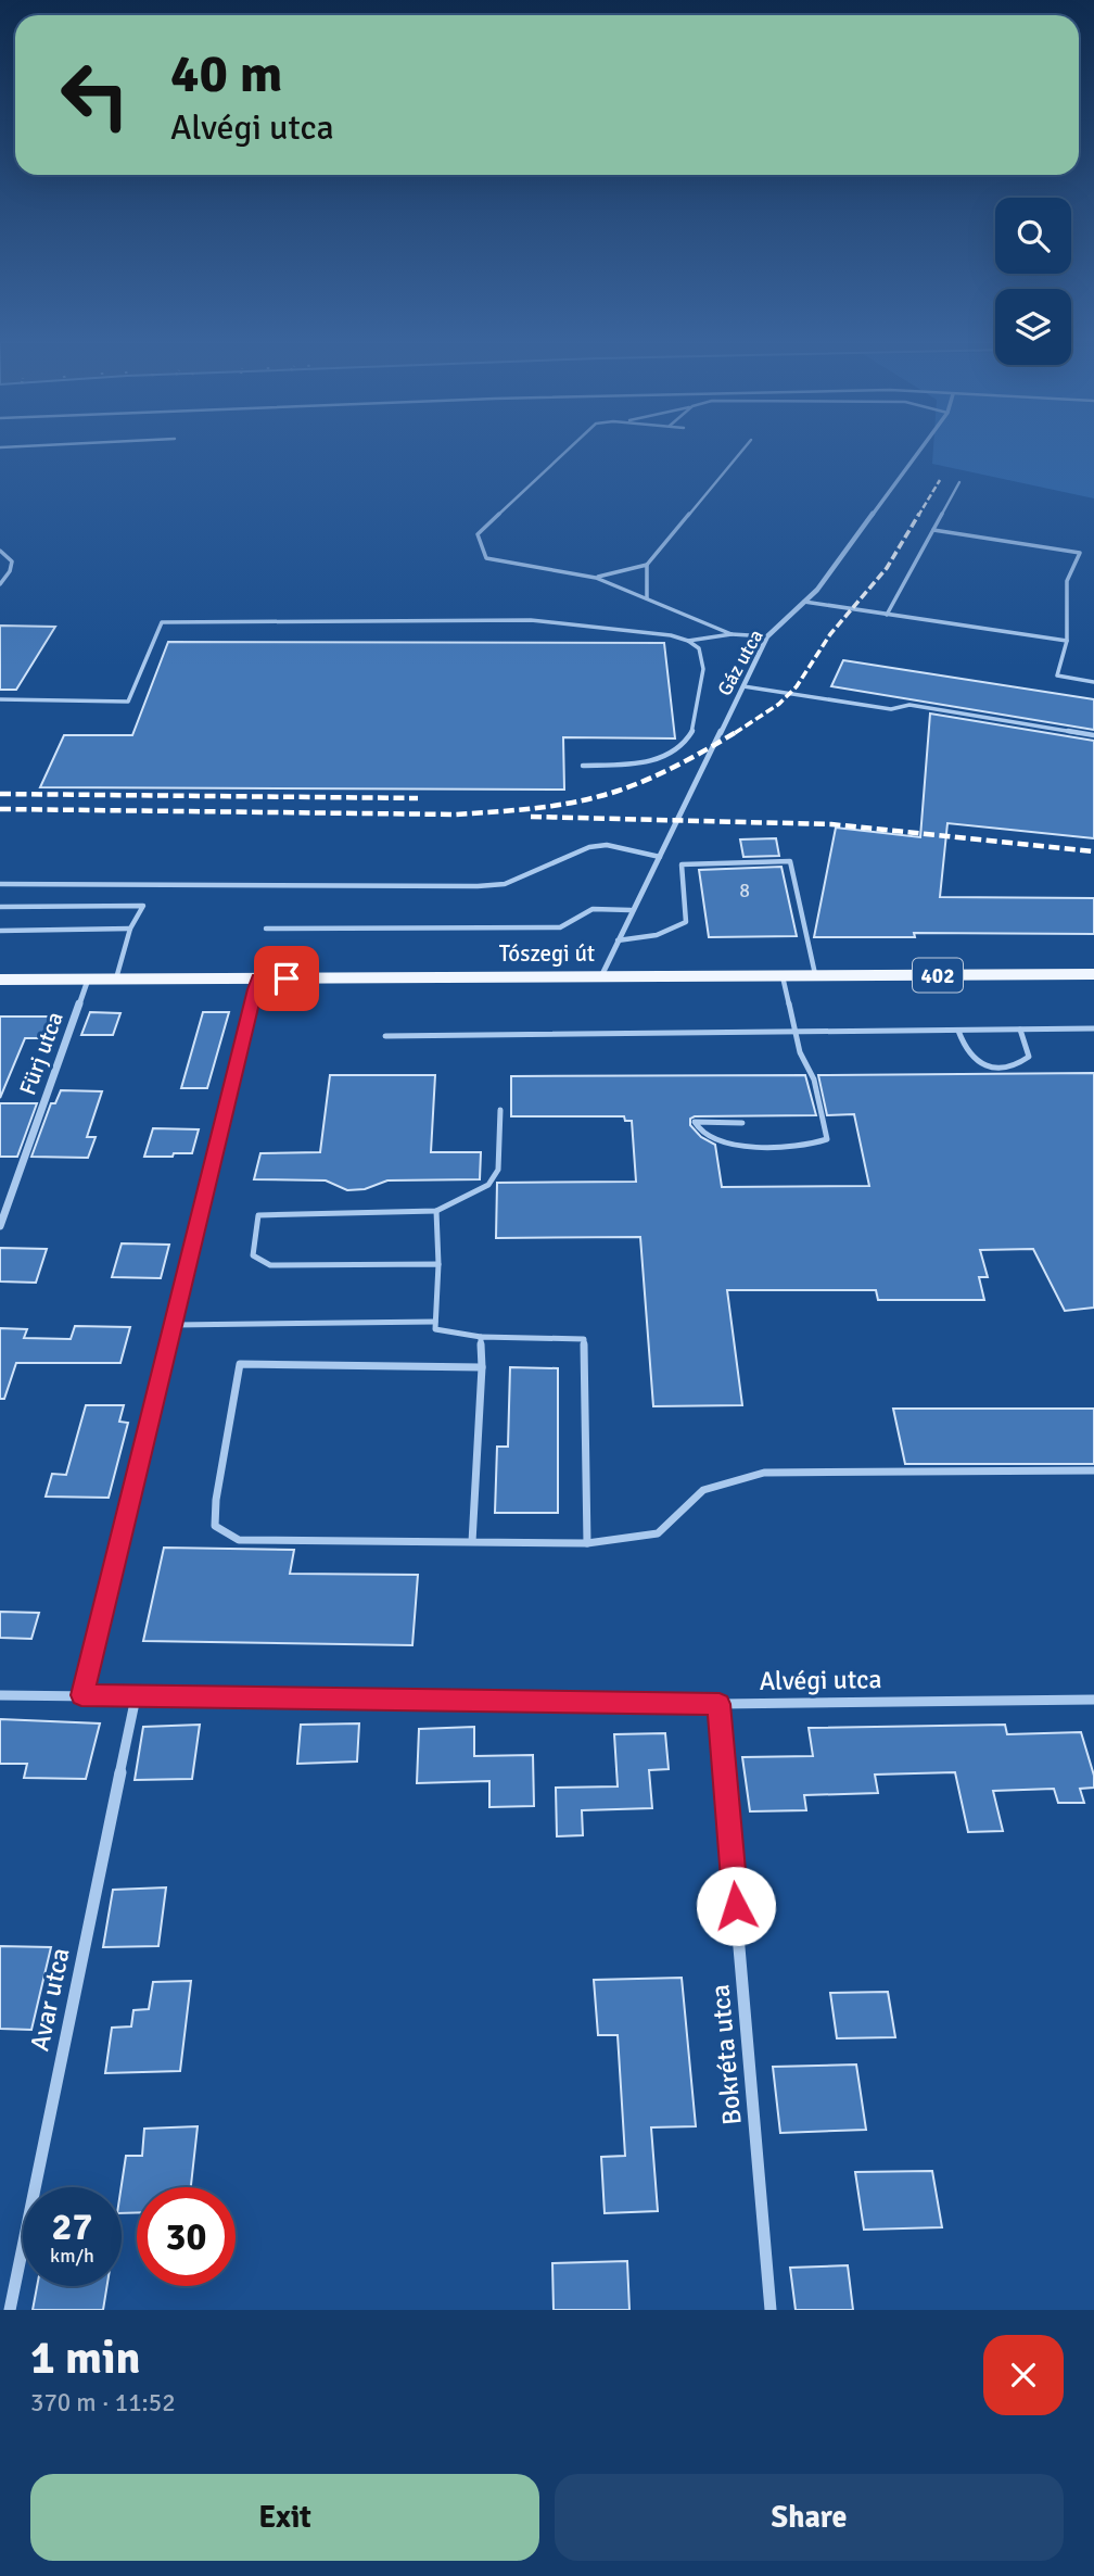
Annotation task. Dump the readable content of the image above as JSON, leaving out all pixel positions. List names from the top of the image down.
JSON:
{
  "streets": {
    "main road": ["Tószegi út", "402"],
    "street": [
      "Gáz utca",
      "Fürj utca",
      "Alvégi utca",
      "Avar utca",
      "Bokréta utca"
    ]
  },
  "crossings": [
    ["Gáz utca", "Tószegi út"],
    ["Tószegi út", "Fürj utca"],
    ["Alvégi utca", "Avar utca"],
    ["Alvégi utca", "Bokréta utca"]
  ],
  "house_numbers": ["8"],
  "page": {
    "turn": ["40 m", "Alvégi utca"],
    "speed": "27 km/h",
    "limit": "30",
    "heading": ["1 min", "370 m · 11:52"],
    "buttons": ["Exit", "Share"]
  }
}
